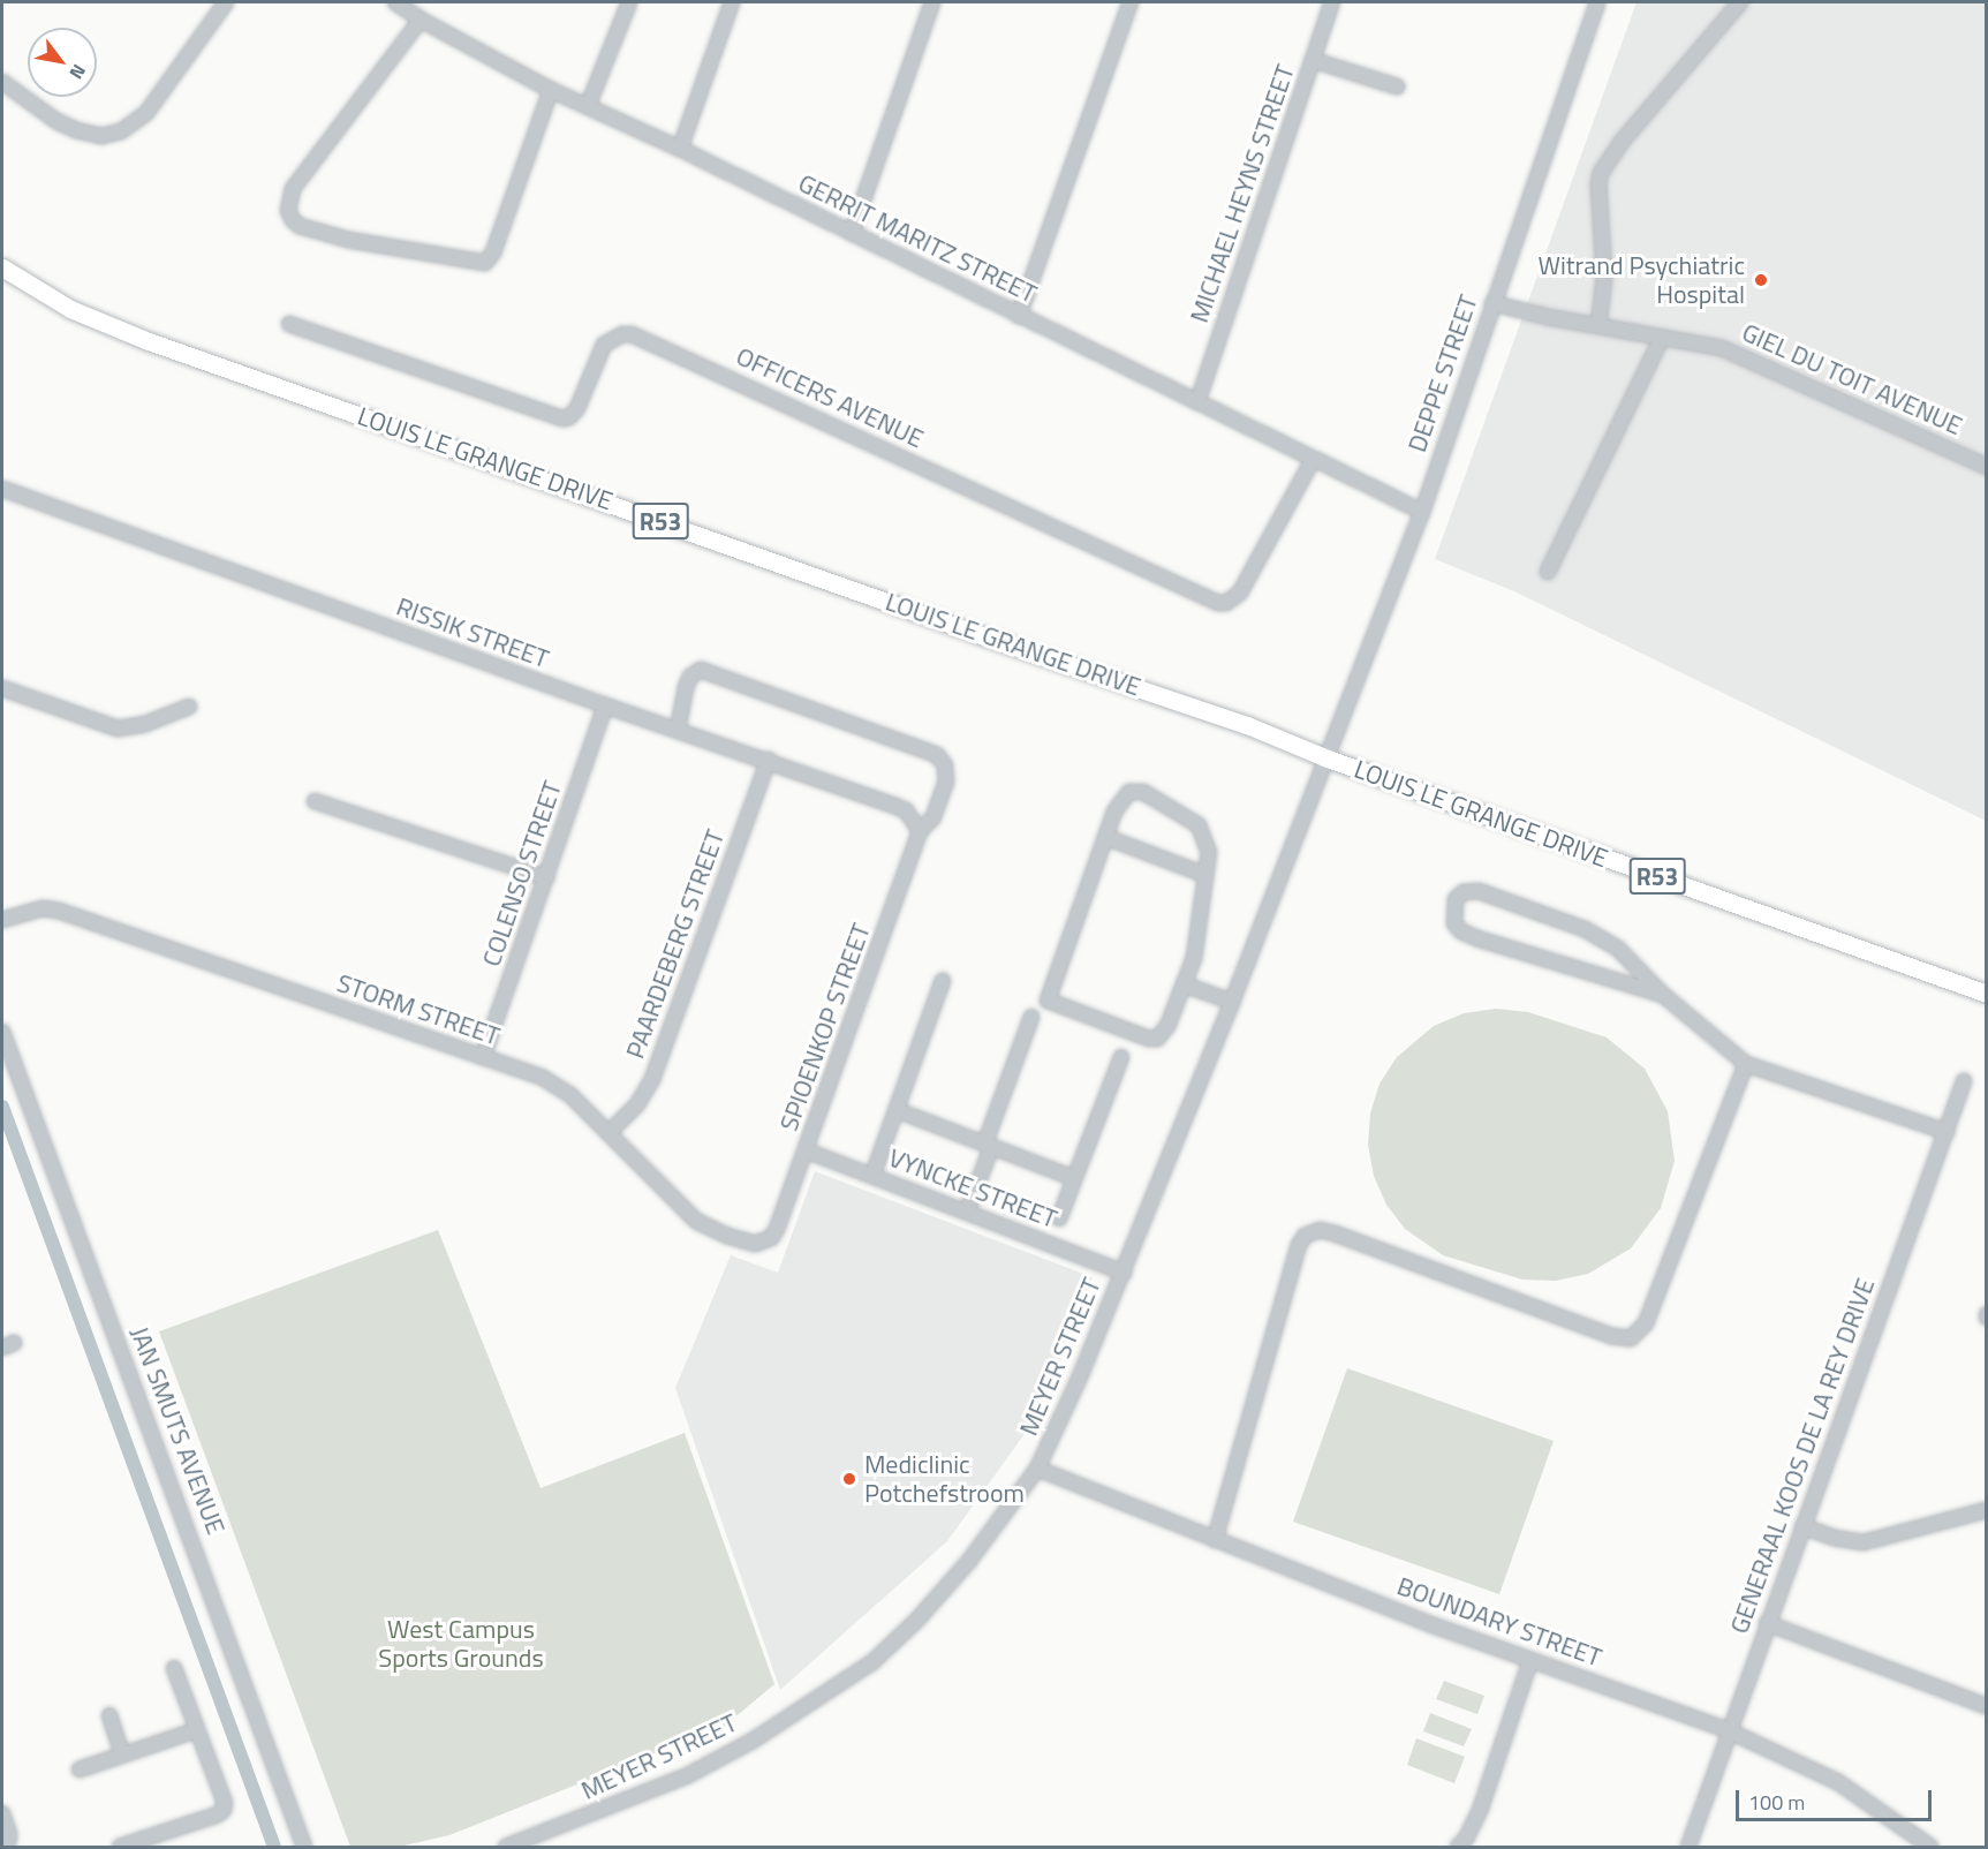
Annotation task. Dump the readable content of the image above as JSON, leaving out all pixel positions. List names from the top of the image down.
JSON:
{
  "streets": {
    "main road": ["LOUIS LE GRANGE DRIVE", "R53"],
    "street": [
      "MICHAEL HEYNS STREET",
      "GERRIT MARITZ STREET",
      "DEPPE STREET",
      "GIEL DU TOIT AVENUE",
      "OFFICERS AVENUE",
      "RISSIK STREET",
      "COLENSO STREET",
      "PAARDEBERG STREET",
      "STORM STREET",
      "SPIOENKOP STREET",
      "VYNCKE STREET",
      "MEYER STREET",
      "JAN SMUTS AVENUE",
      "GENERAAL KOOS DE LA REY DRIVE",
      "BOUNDARY STREET"
    ]
  },
  "crossings": [
    ["MICHAEL HEYNS STREET", "GERRIT MARITZ STREET"],
    ["GERRIT MARITZ STREET", "DEPPE STREET"],
    ["GERRIT MARITZ STREET", "OFFICERS AVENUE"],
    ["DEPPE STREET", "GIEL DU TOIT AVENUE"],
    ["DEPPE STREET", "LOUIS LE GRANGE DRIVE"],
    ["DEPPE STREET", "MEYER STREET"],
    ["LOUIS LE GRANGE DRIVE", "MEYER STREET"],
    ["RISSIK STREET", "COLENSO STREET"],
    ["RISSIK STREET", "PAARDEBERG STREET"],
    ["RISSIK STREET", "SPIOENKOP STREET"],
    ["COLENSO STREET", "STORM STREET"],
    ["PAARDEBERG STREET", "STORM STREET"],
    ["STORM STREET", "SPIOENKOP STREET"],
    ["SPIOENKOP STREET", "VYNCKE STREET"],
    ["VYNCKE STREET", "MEYER STREET"],
    ["MEYER STREET", "BOUNDARY STREET"],
    ["GENERAAL KOOS DE LA REY DRIVE", "BOUNDARY STREET"]
  ],
  "parks": ["West Campus Sports Grounds"],
  "places": ["Witrand Psychiatric Hospital", "Mediclinic Potchefstroom"],
  "scale_bar": "100 m",
  "north": "bottom right"
}
